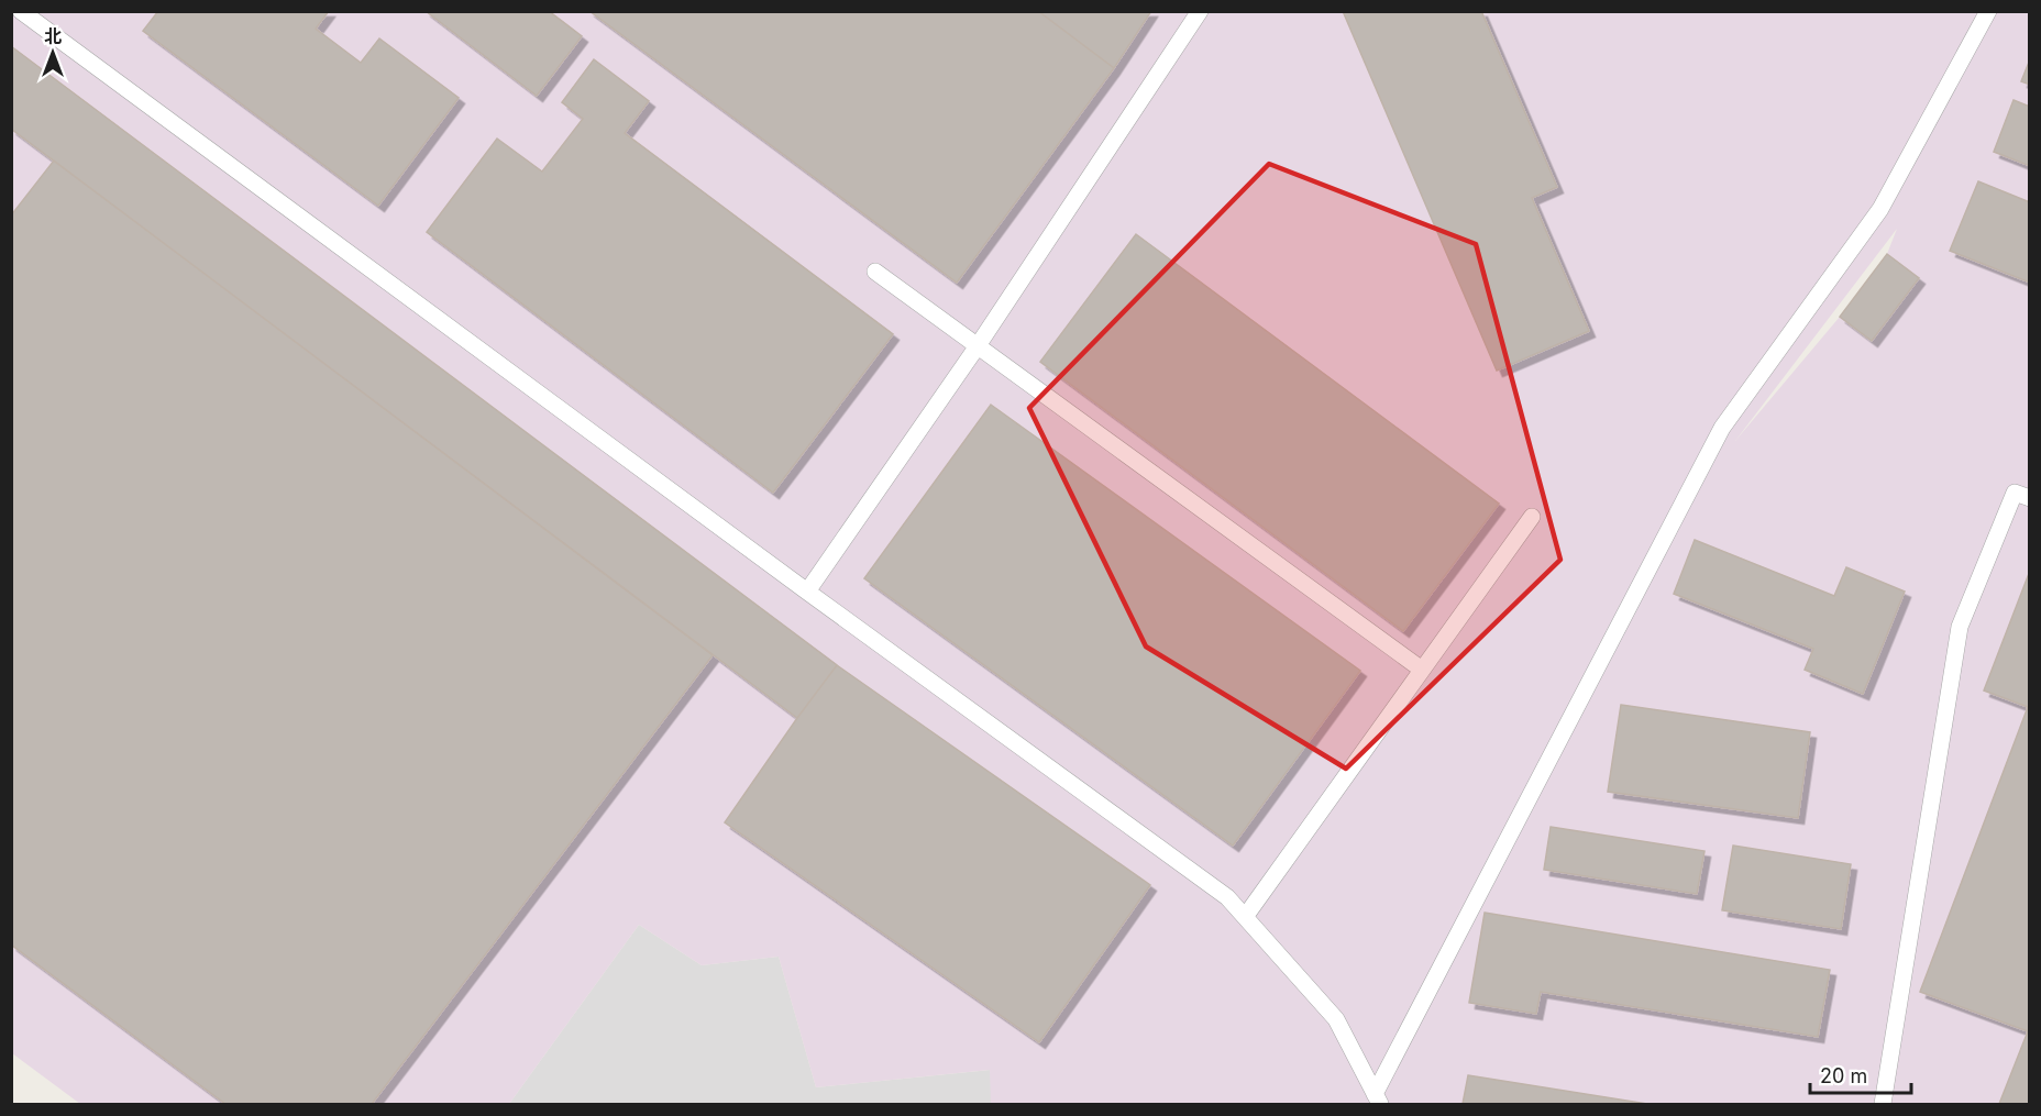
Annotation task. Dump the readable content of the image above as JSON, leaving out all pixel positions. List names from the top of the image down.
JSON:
{
  "scale_bar": "20 m",
  "north": "top"
}
